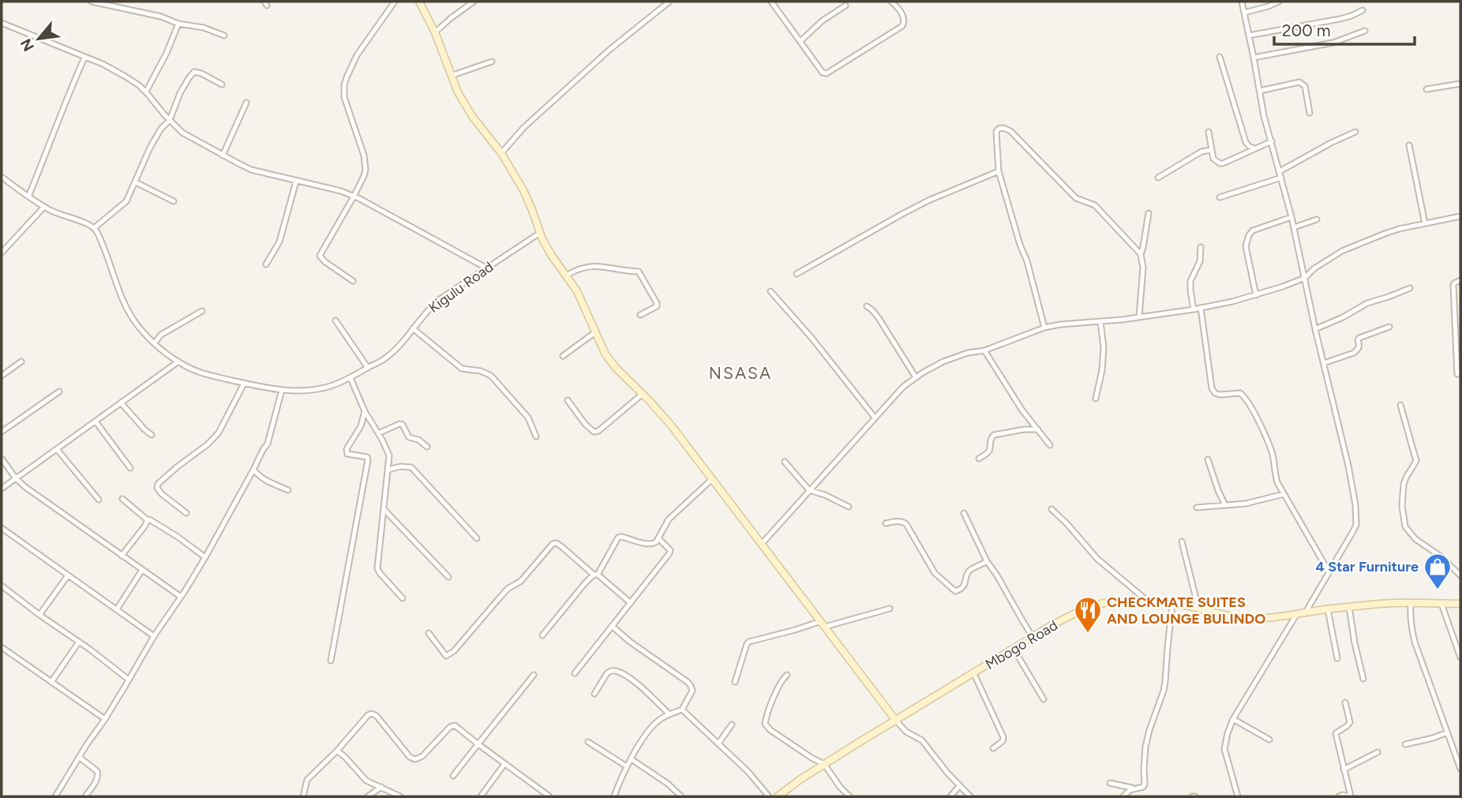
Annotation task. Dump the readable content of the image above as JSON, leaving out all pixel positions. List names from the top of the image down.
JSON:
{
  "streets": {
    "street": ["Kigulu Road", "Mbogo Road"]
  },
  "districts": ["NSASA"],
  "places": {
    "shop": ["4 Star Furniture"],
    "restaurant": ["CHECKMATE SUITES AND LOUNGE BULINDO"]
  },
  "scale_bar": "200 m",
  "north": "bottom left"
}
